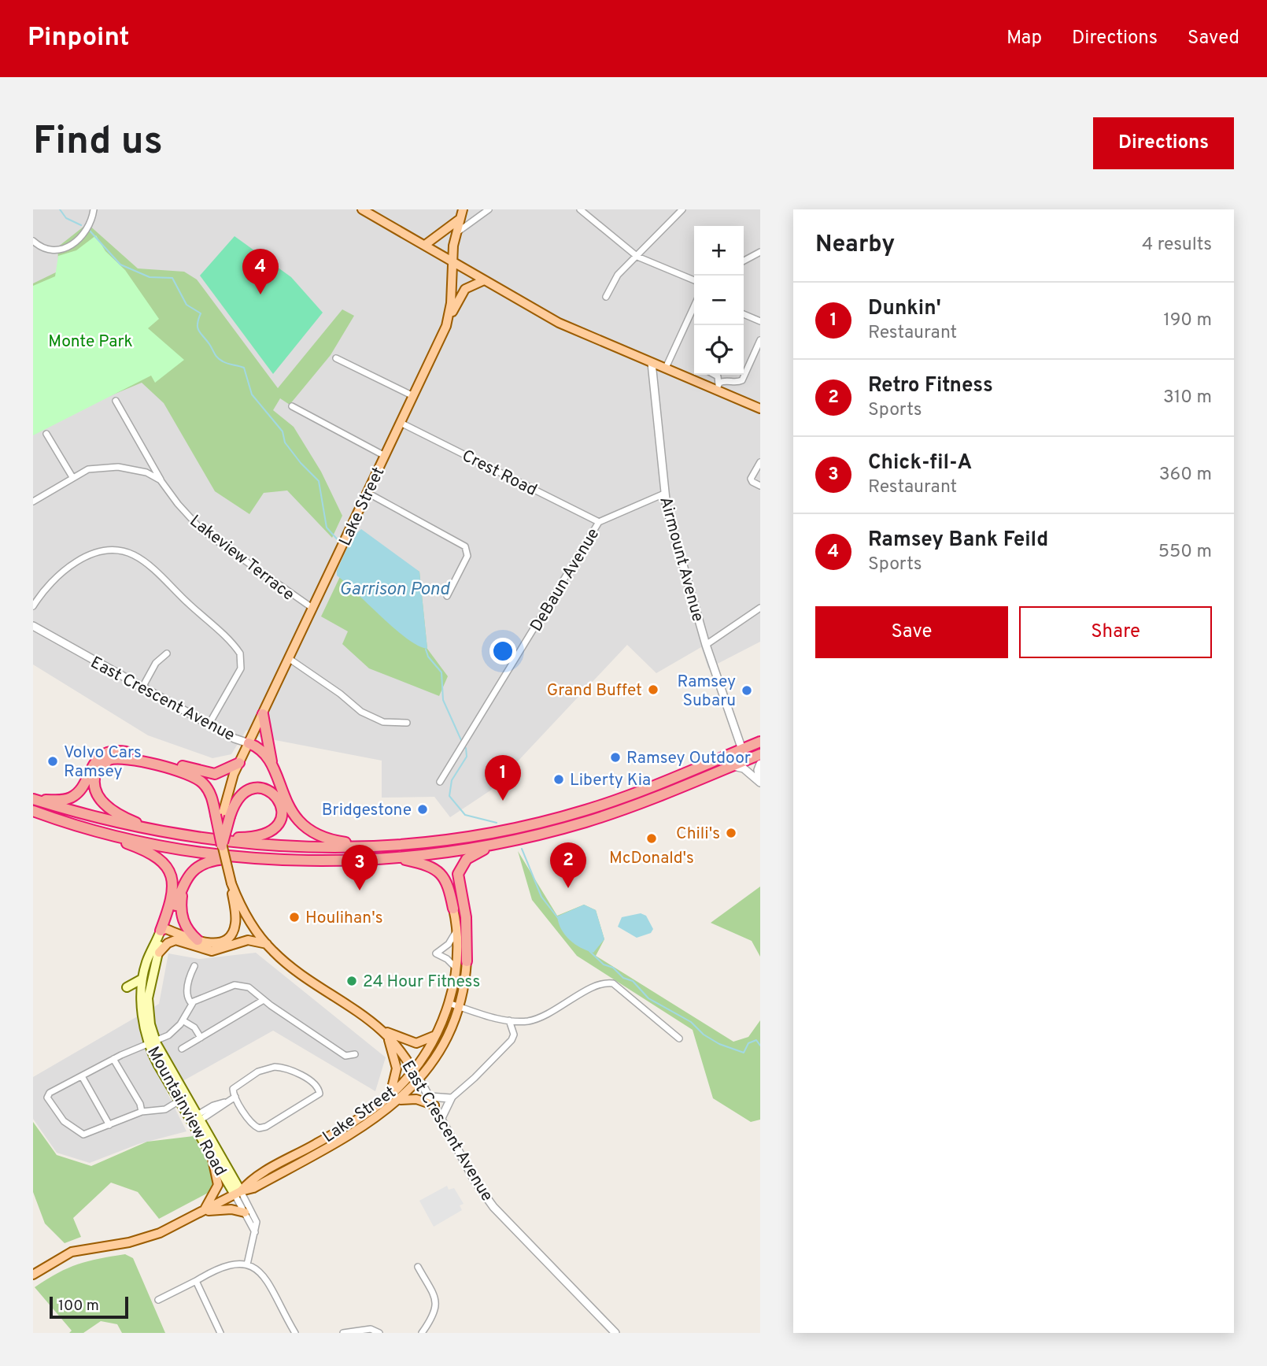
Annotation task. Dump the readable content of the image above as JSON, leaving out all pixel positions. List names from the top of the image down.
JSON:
{
  "streets": {
    "main road": ["Lake Street", "East Crescent Avenue", "Mountainview Road"],
    "street": [
      "Crest Road",
      "Lakeview Terrace",
      "Airmount Avenue",
      "DeBaun Avenue"
    ]
  },
  "crossings": [
    ["Crest Road", "Lake Street"],
    ["Crest Road", "DeBaun Avenue"],
    ["Lake Street", "Lakeview Terrace"],
    ["Lake Street", "East Crescent Avenue"],
    ["Lake Street", "Mountainview Road"],
    ["Airmount Avenue", "DeBaun Avenue"]
  ],
  "water": ["Garrison Pond"],
  "parks": ["Monte Park"],
  "places": [
    "Grand Buffet",
    "Ramsey Subaru",
    "Ramsey Outdoor",
    "Volvo Cars Ramsey",
    "Liberty Kia",
    "Bridgestone",
    "Chili's",
    "McDonald's",
    "Houlihan's",
    "24 Hour Fitness"
  ],
  "scale_bar": "100 m",
  "page": {
    "header": "Pinpoint",
    "nav": ["Map", "Directions", "Saved"],
    "buttons": [
      "Directions",
      ["Save", "Share"]
    ],
    "title": "Find us",
    "heading": ["Nearby", "4 results"],
    "map_buttons": ["+", "−"],
    "pins": [
      "4",
      "1",
      "2",
      "3"
    ],
    "list": [
      {
        "mark": "1",
        "name": "Dunkin'",
        "note": "Restaurant",
        "value": "190 m"
      },
      {
        "mark": "2",
        "name": "Retro Fitness",
        "note": "Sports",
        "value": "310 m"
      },
      {
        "mark": "3",
        "name": "Chick-fil-A",
        "note": "Restaurant",
        "value": "360 m"
      },
      {
        "mark": "4",
        "name": "Ramsey Bank Feild",
        "note": "Sports",
        "value": "550 m"
      }
    ],
    "scale": "100 m"
  }
}
